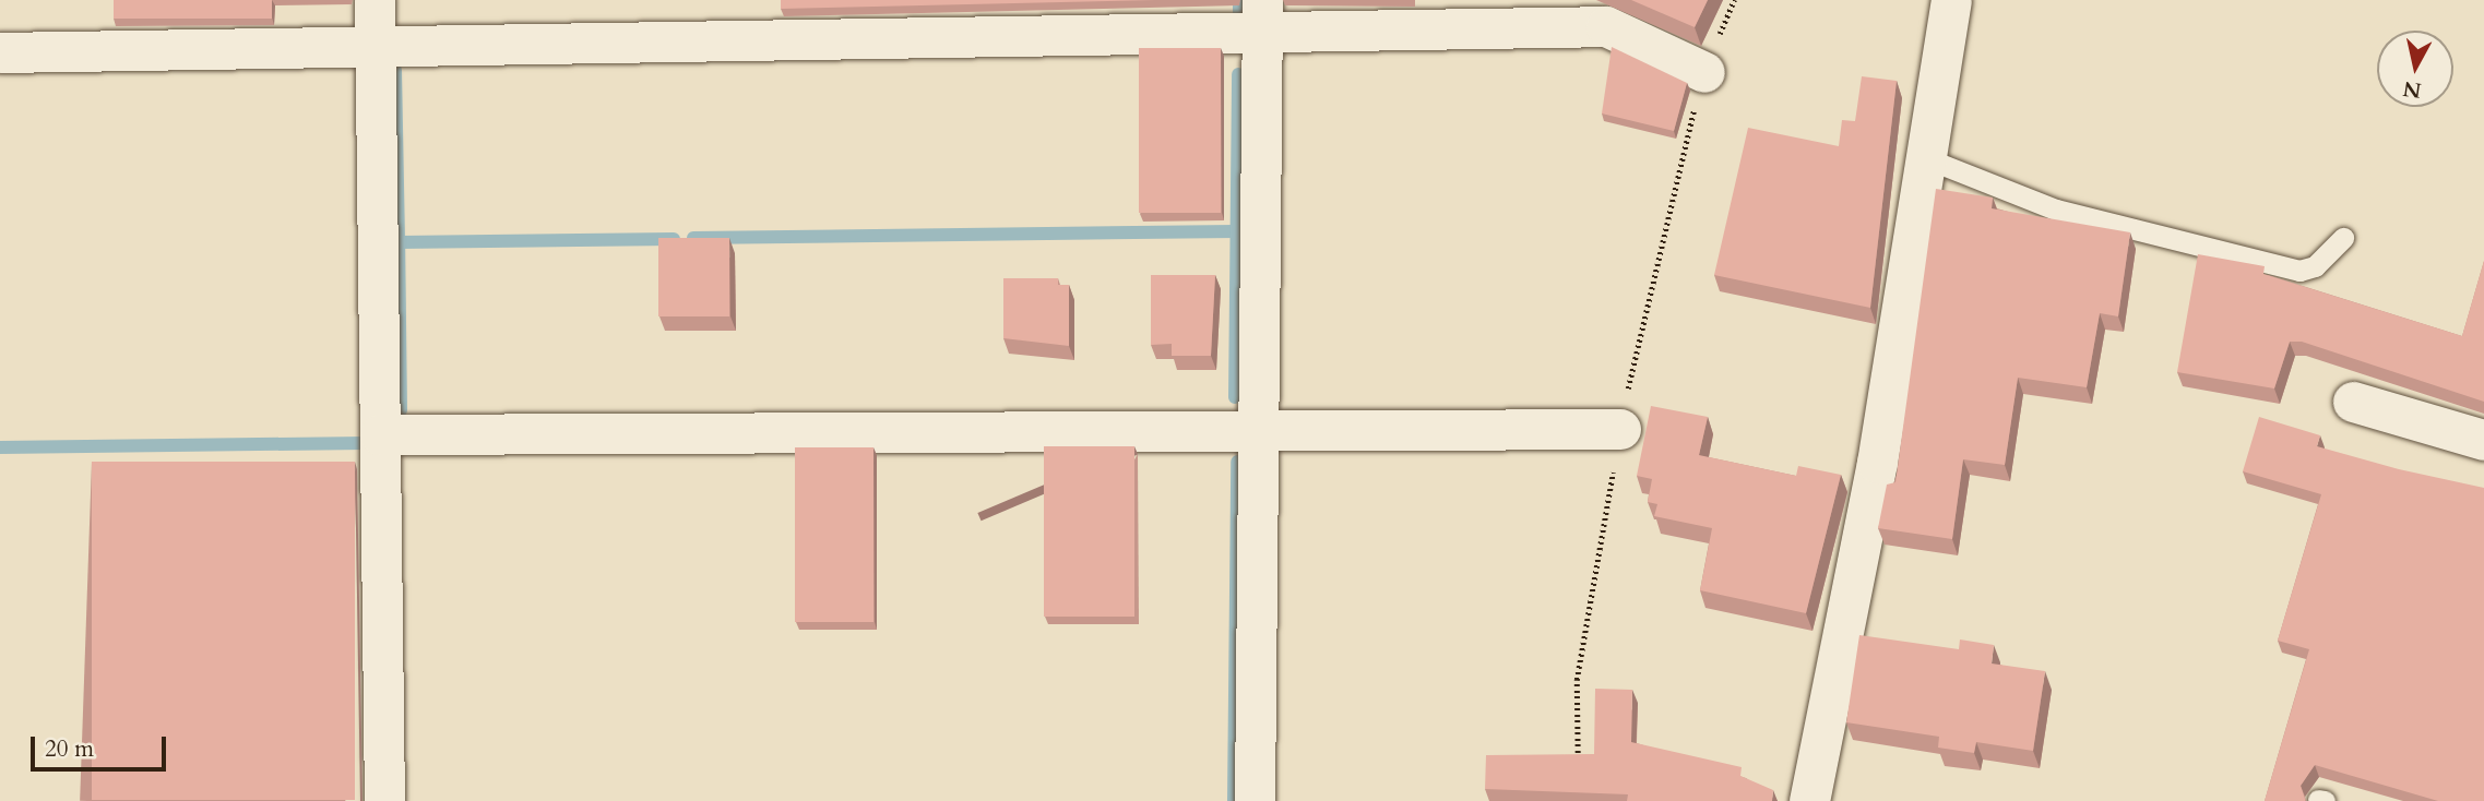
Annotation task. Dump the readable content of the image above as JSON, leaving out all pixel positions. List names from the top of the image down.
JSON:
{
  "scale_bar": "20 m",
  "north": "bottom"
}
